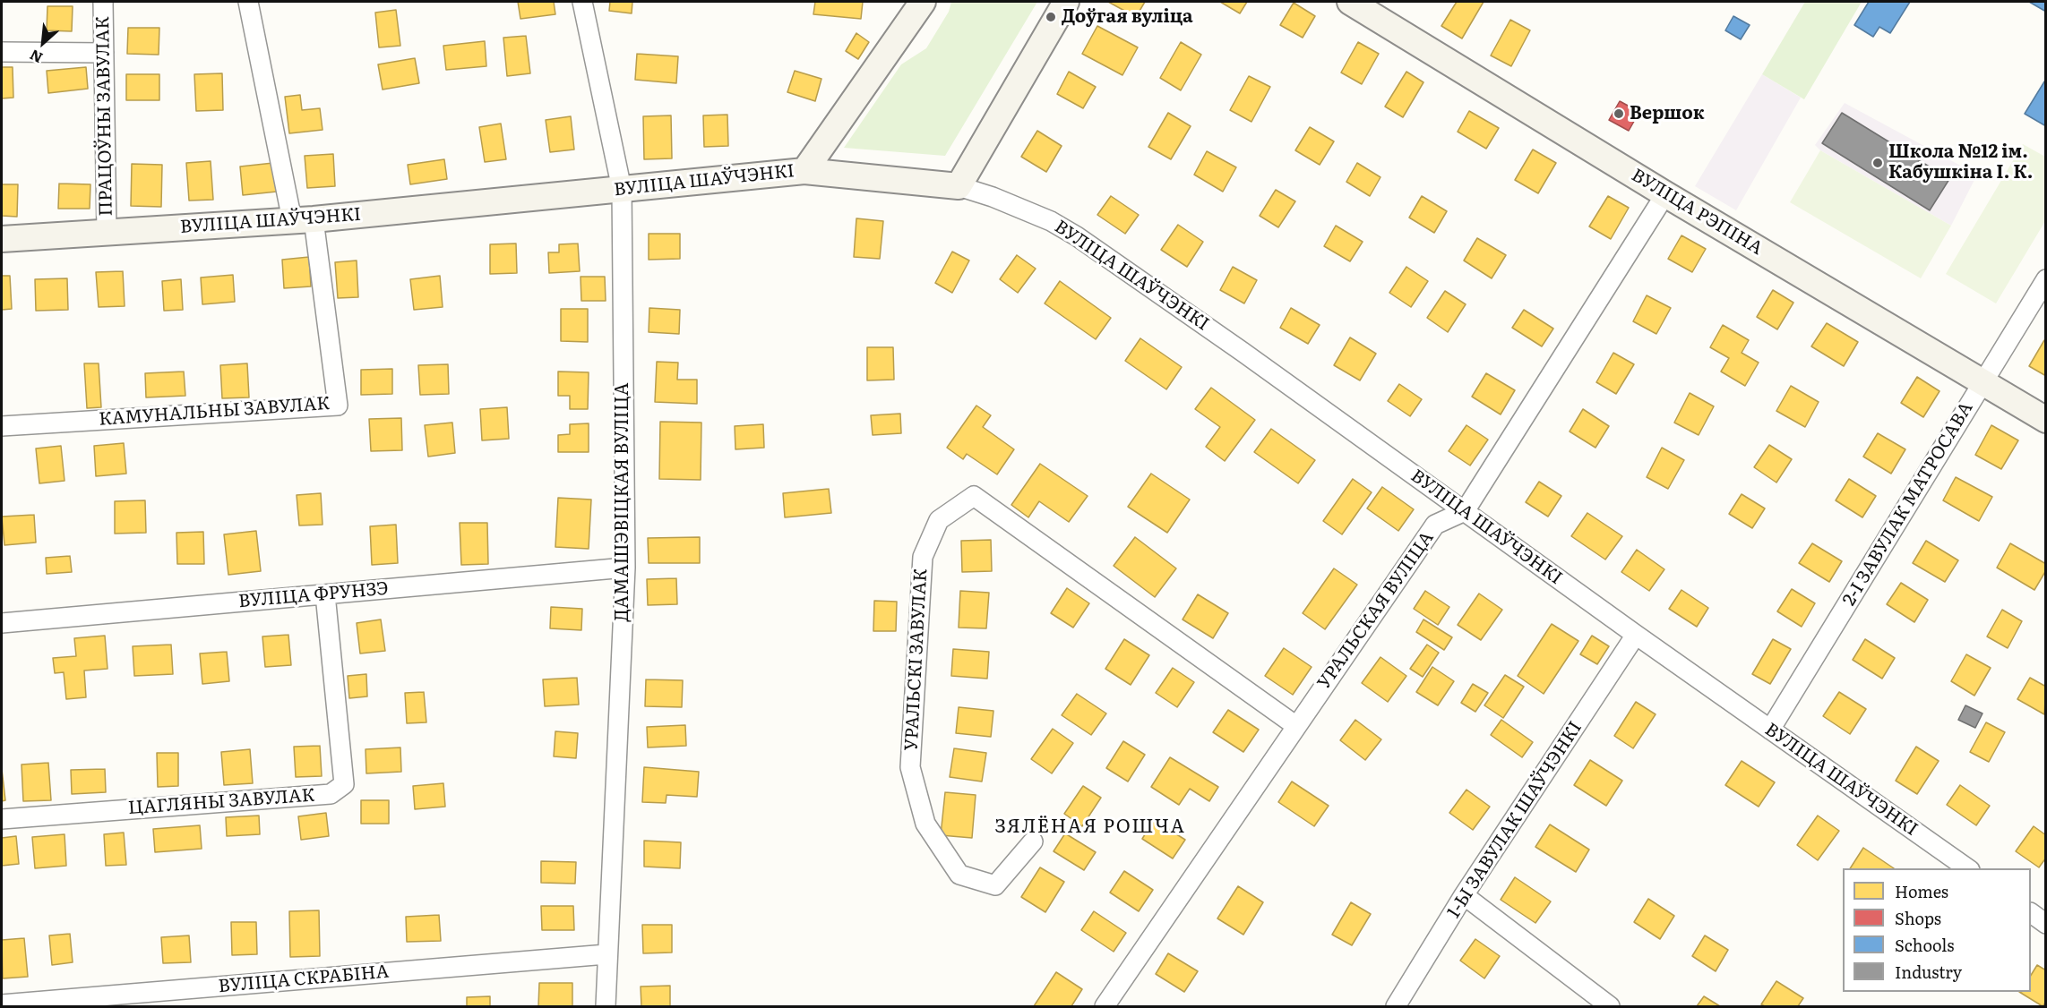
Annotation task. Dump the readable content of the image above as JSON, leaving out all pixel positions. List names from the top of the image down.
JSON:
{
  "streets": {
    "street": [
      "ПРАЦОЎНЫ ЗАВУЛАК",
      "ВУЛІЦА ШАЎЧЭНКІ",
      "ВУЛІЦА РЭПІНА",
      "КАМУНАЛЬНЫ ЗАВУЛАК",
      "ДАМАШЭВІЦКАЯ ВУЛІЦА",
      "2-І ЗАВУЛАК МАТРОСАВА",
      "ВУЛІЦА ФРУНЗЭ",
      "УРАЛЬСКАЯ ВУЛІЦА",
      "УРАЛЬСКІ ЗАВУЛАК",
      "ЦАГЛЯНЫ ЗАВУЛАК",
      "1-Ы ЗАВУЛАК ШАЎЧЭНКІ",
      "ВУЛІЦА СКРАБІНА"
    ]
  },
  "crossings": [
    ["ПРАЦОЎНЫ ЗАВУЛАК", "ВУЛІЦА ШАЎЧЭНКІ"],
    ["ВУЛІЦА ШАЎЧЭНКІ", "КАМУНАЛЬНЫ ЗАВУЛАК"],
    ["ВУЛІЦА ШАЎЧЭНКІ", "ДАМАШЭВІЦКАЯ ВУЛІЦА"],
    ["ВУЛІЦА ШАЎЧЭНКІ", "2-І ЗАВУЛАК МАТРОСАВА"],
    ["ВУЛІЦА ШАЎЧЭНКІ", "УРАЛЬСКАЯ ВУЛІЦА"],
    ["ВУЛІЦА ШАЎЧЭНКІ", "1-Ы ЗАВУЛАК ШАЎЧЭНКІ"],
    ["ВУЛІЦА РЭПІНА", "2-І ЗАВУЛАК МАТРОСАВА"],
    ["ДАМАШЭВІЦКАЯ ВУЛІЦА", "ВУЛІЦА ФРУНЗЭ"],
    ["ДАМАШЭВІЦКАЯ ВУЛІЦА", "ВУЛІЦА СКРАБІНА"],
    ["ВУЛІЦА ФРУНЗЭ", "ЦАГЛЯНЫ ЗАВУЛАК"],
    ["УРАЛЬСКАЯ ВУЛІЦА", "УРАЛЬСКІ ЗАВУЛАК"]
  ],
  "districts": ["ЗЯЛЁНАЯ РОШЧА"],
  "places": ["Доўгая вуліца", "Вершок", "Школа №12 ім. Кабушкіна І. К."],
  "legend": [
    "Homes",
    "Shops",
    "Schools",
    "Industry"
  ],
  "north": "bottom left"
}
